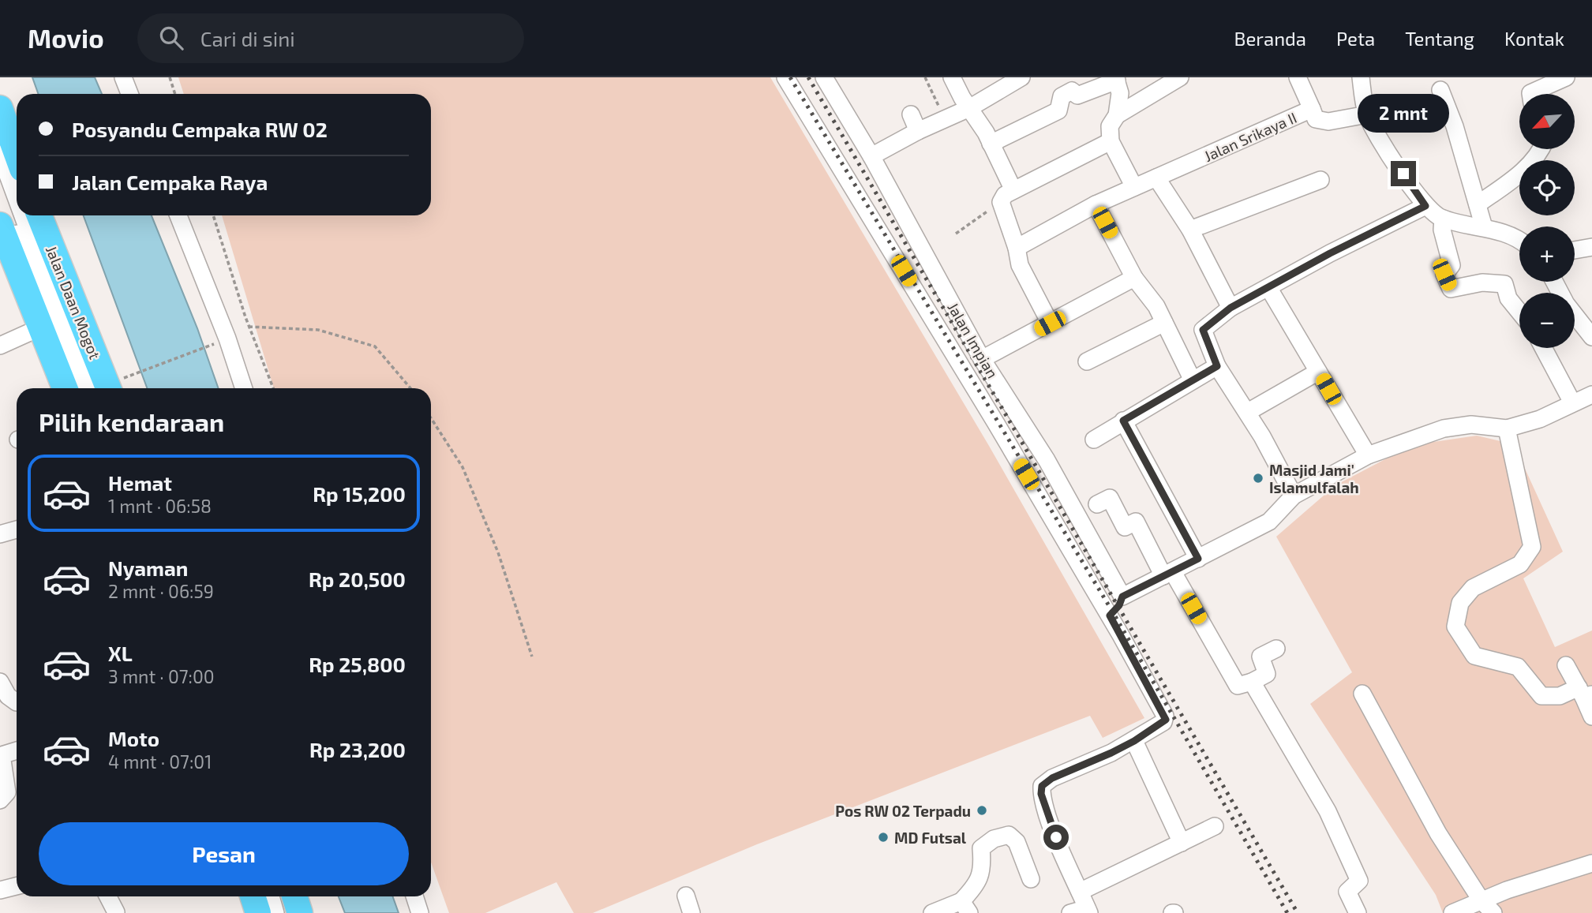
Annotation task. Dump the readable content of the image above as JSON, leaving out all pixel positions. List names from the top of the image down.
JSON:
{
  "streets": {
    "highway": ["Jalan Daan Mogot"],
    "street": ["Jalan Srikaya II", "Jalan Impian"]
  },
  "places": ["Masjid Jami' Islamulfalah", "Pos RW 02 Terpadu", "MD Futsal"],
  "north": "bottom left",
  "page": {
    "header": "Movio",
    "search": "Cari di sini",
    "nav": [
      "Beranda",
      "Peta",
      "Tentang",
      "Kontak"
    ],
    "map_buttons": ["+", "−"],
    "bubble": "2 mnt",
    "banner": ["Posyandu Cempaka RW 02", "Jalan Cempaka Raya"],
    "heading": "Pilih kendaraan",
    "list": [
      {
        "name": "Hemat",
        "note": "1 mnt · 06:58",
        "value": "Rp 15,200"
      },
      {
        "name": "Nyaman",
        "note": "2 mnt · 06:59",
        "value": "Rp 20,500"
      },
      {
        "name": "XL",
        "note": "3 mnt · 07:00",
        "value": "Rp 25,800"
      },
      {
        "name": "Moto",
        "note": "4 mnt · 07:01",
        "value": "Rp 23,200"
      }
    ],
    "buttons": "Pesan"
  }
}
